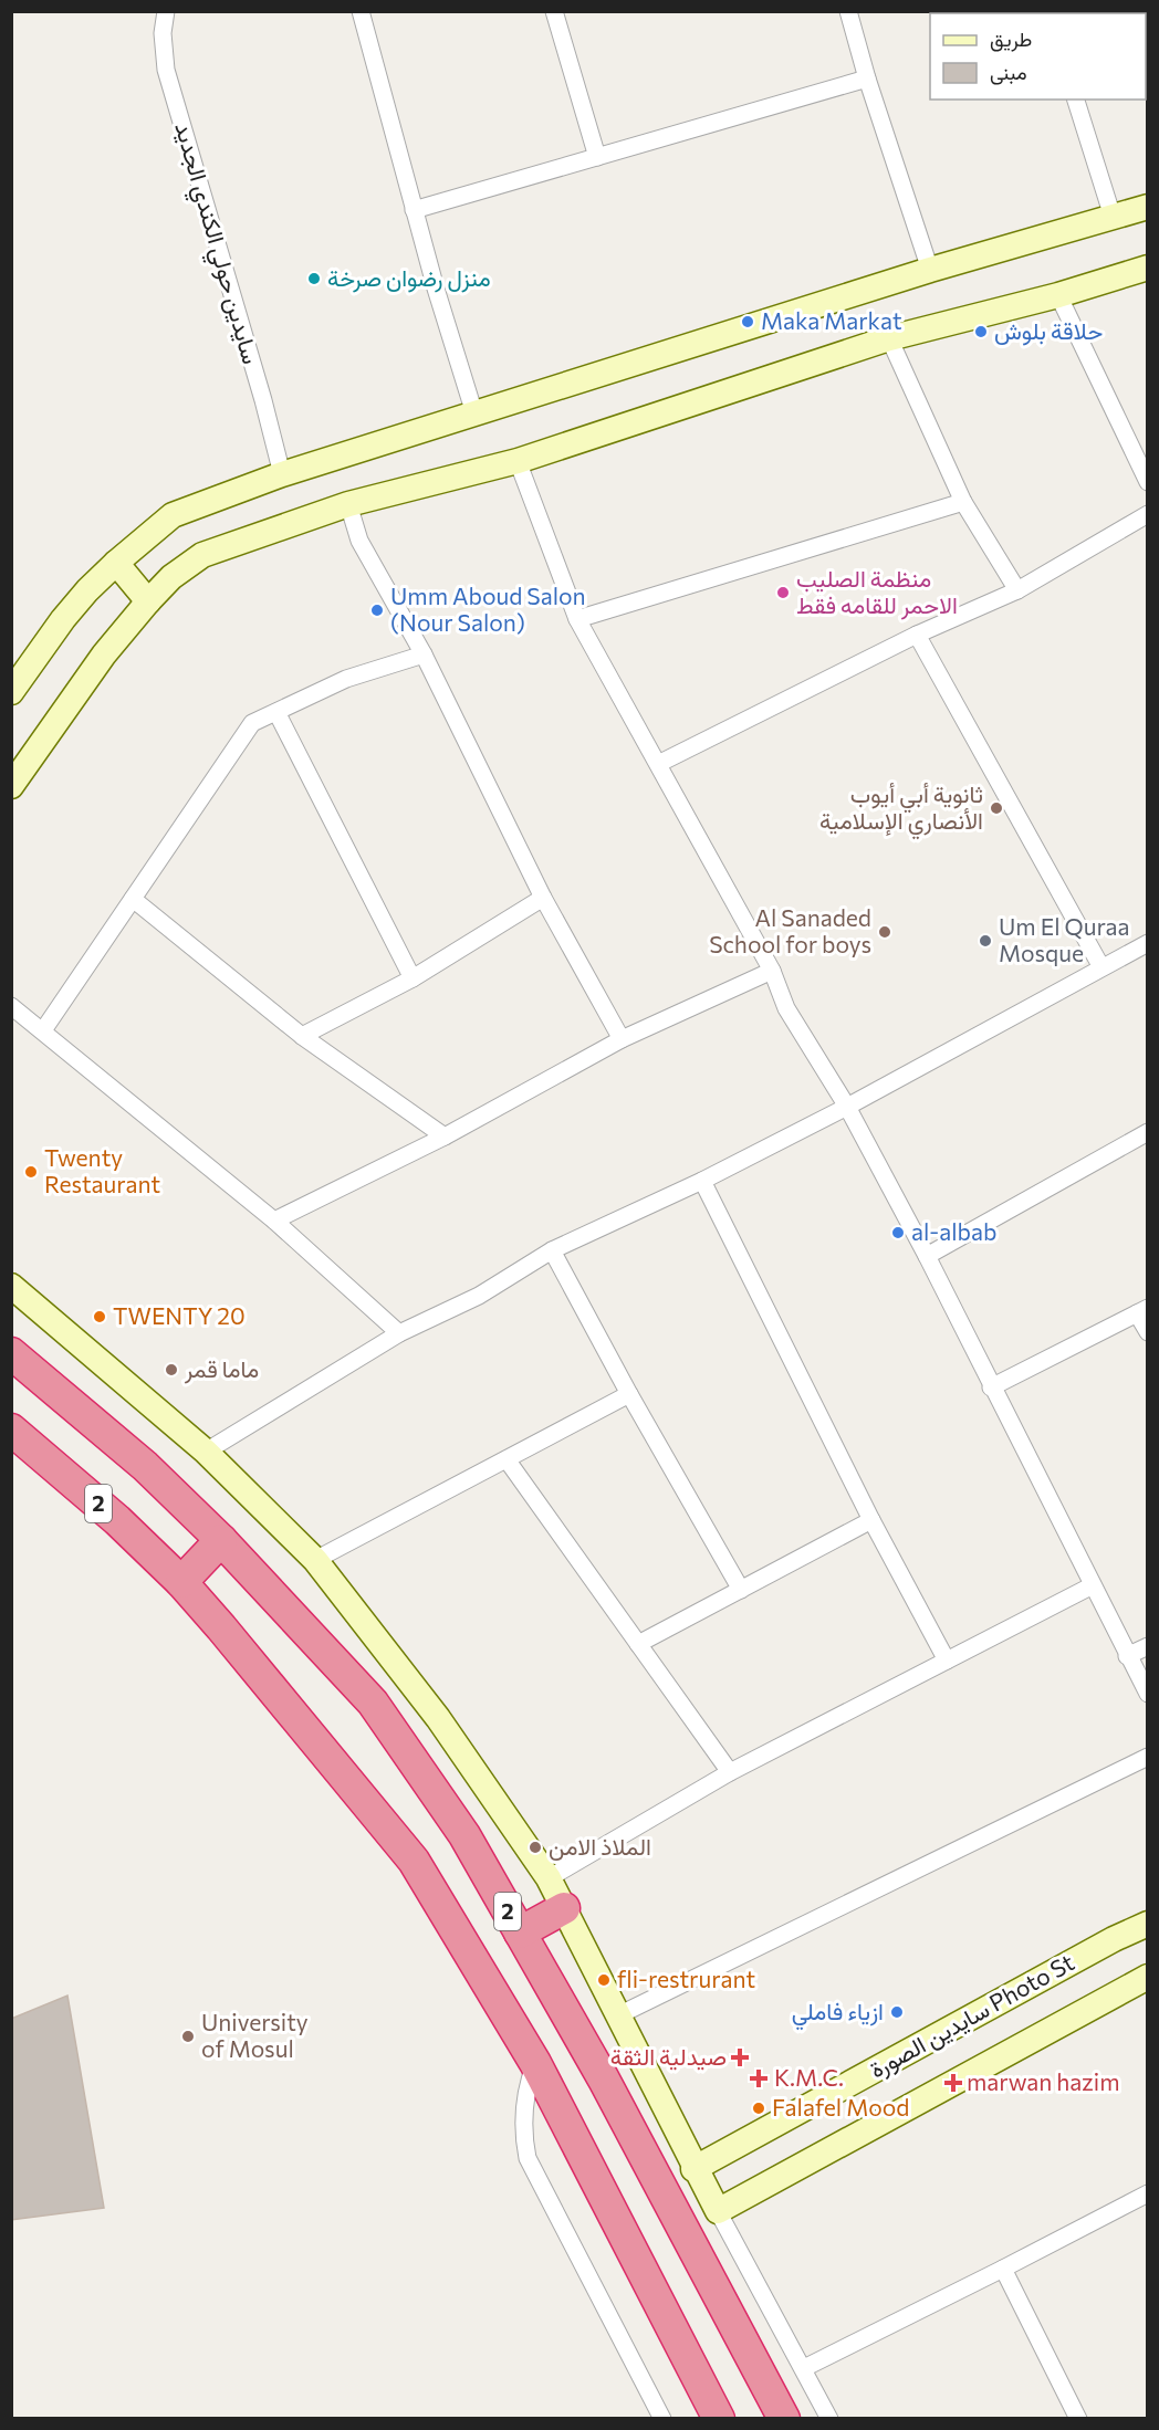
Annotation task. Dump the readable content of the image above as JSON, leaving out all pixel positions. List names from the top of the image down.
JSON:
{
  "streets": {
    "highway": ["2"],
    "main road": ["سايدين الصورة Photo St"],
    "street": ["سايدين حولي الكندي الجديد"]
  },
  "places": {
    "other": [
      "منزل رضوان صرخة",
      "Maka Markat",
      "حلاقة بلوش",
      "منظمة الصليب الاحمر للقامه فقط",
      "Umm Aboud Salon (Nour Salon)",
      "ثانوية أبي أيوب الأنصاري الإسلامية",
      "Al Sanaded School for boys",
      "Um El Quraa Mosque",
      "Twenty Restaurant",
      "al-albab",
      "TWENTY 20",
      "ماما قمر",
      "الملاذ الامن",
      "fli-restrurant",
      "ازياء فاملي",
      "University of Mosul",
      "Falafel Mood"
    ],
    "health": ["صيدلية الثقة", "K.M.C.", "marwan hazim"]
  },
  "legend": ["طريق", "مبنى"]
}
